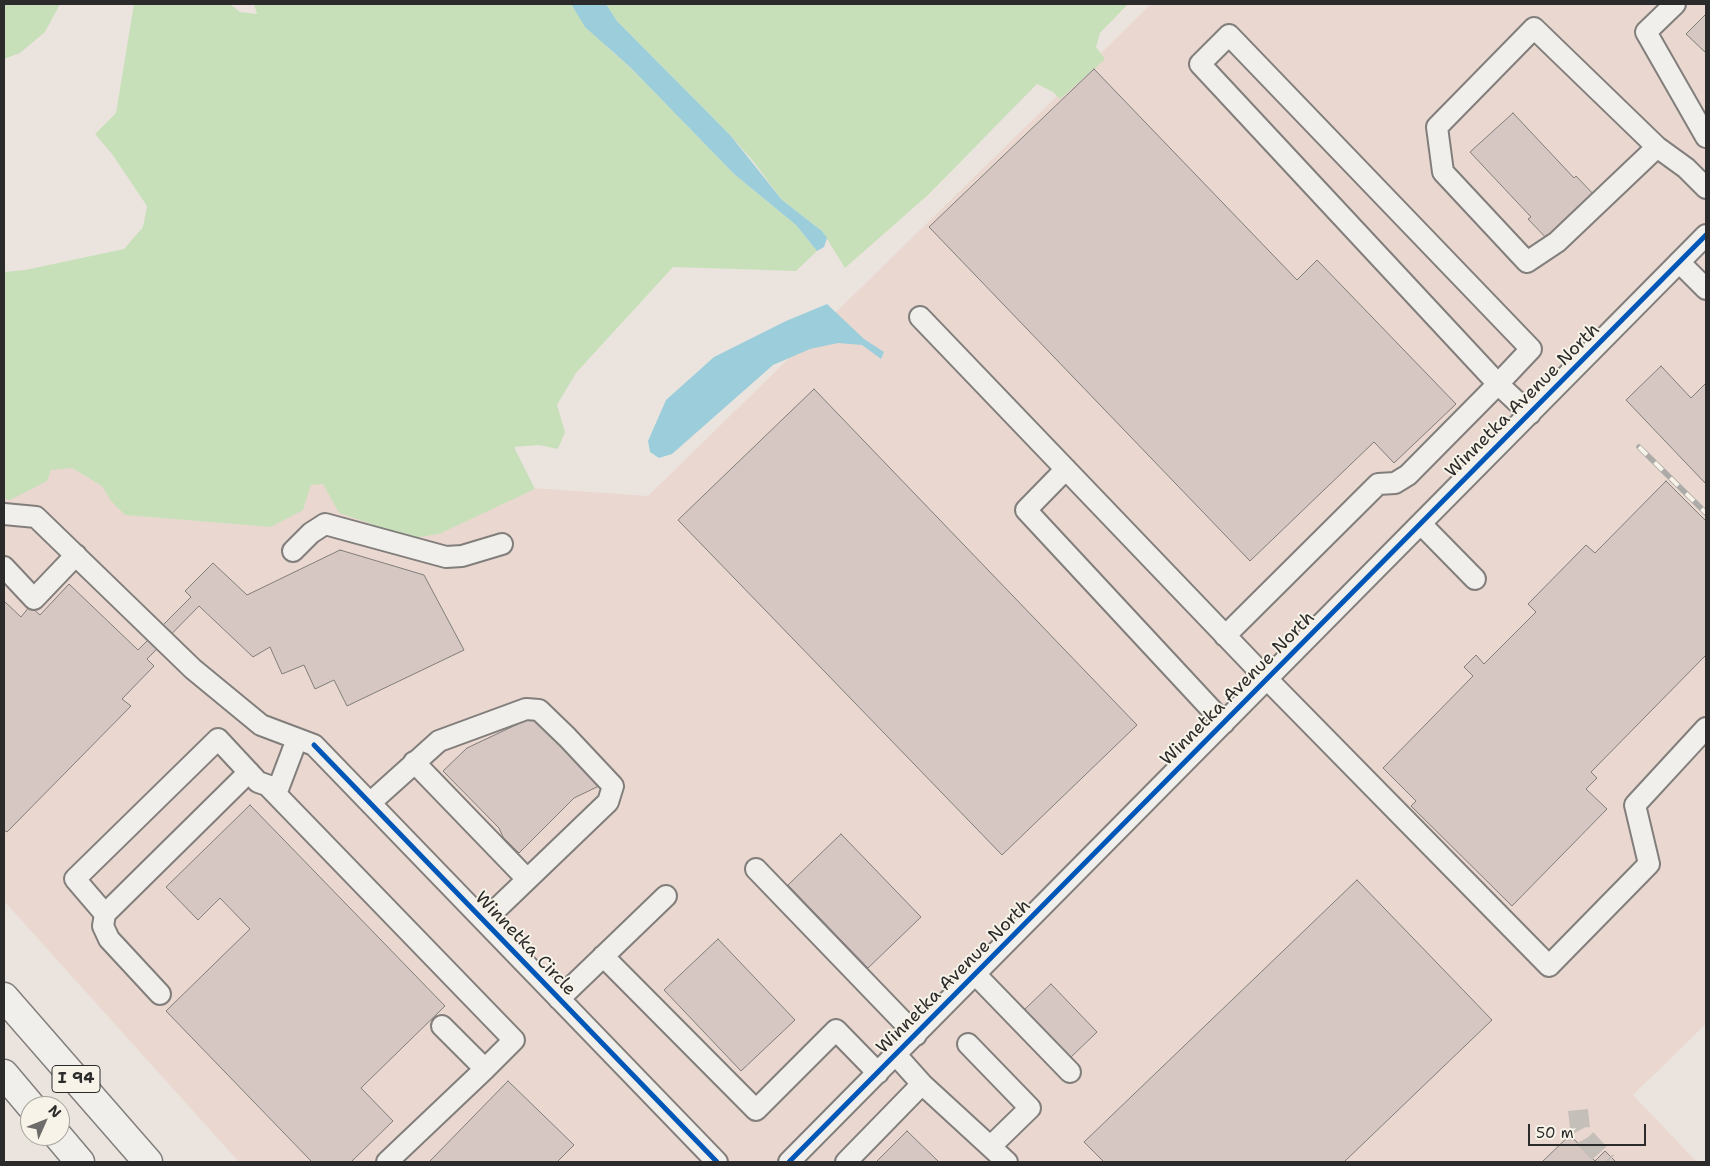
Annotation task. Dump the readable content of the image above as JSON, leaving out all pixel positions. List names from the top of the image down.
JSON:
{
  "streets": {
    "highway": ["I 94"],
    "street": ["Winnetka Avenue North", "Winnetka Circle"]
  },
  "scale_bar": "50 m",
  "north": "top right"
}
